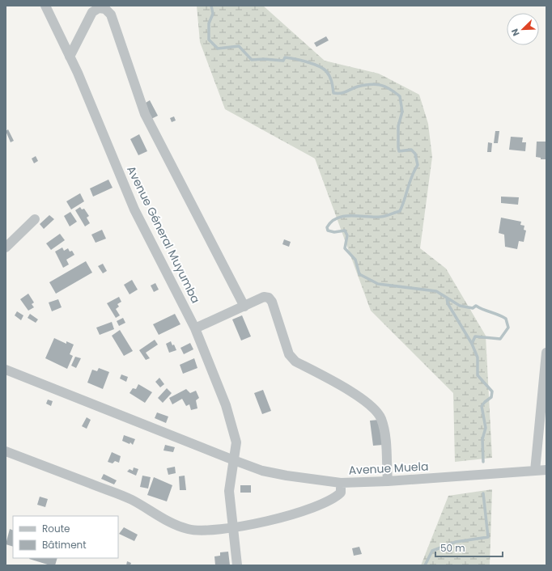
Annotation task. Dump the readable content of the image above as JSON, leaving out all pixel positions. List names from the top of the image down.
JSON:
{
  "streets": {
    "street": ["Avenue Géneral Muyumba", "Avenue Muela"]
  },
  "crossings": [
    ["Avenue Géneral Muyumba", "Avenue Muela"]
  ],
  "legend": ["Route", "Bâtiment"],
  "scale_bar": "50 m",
  "north": "bottom left"
}
